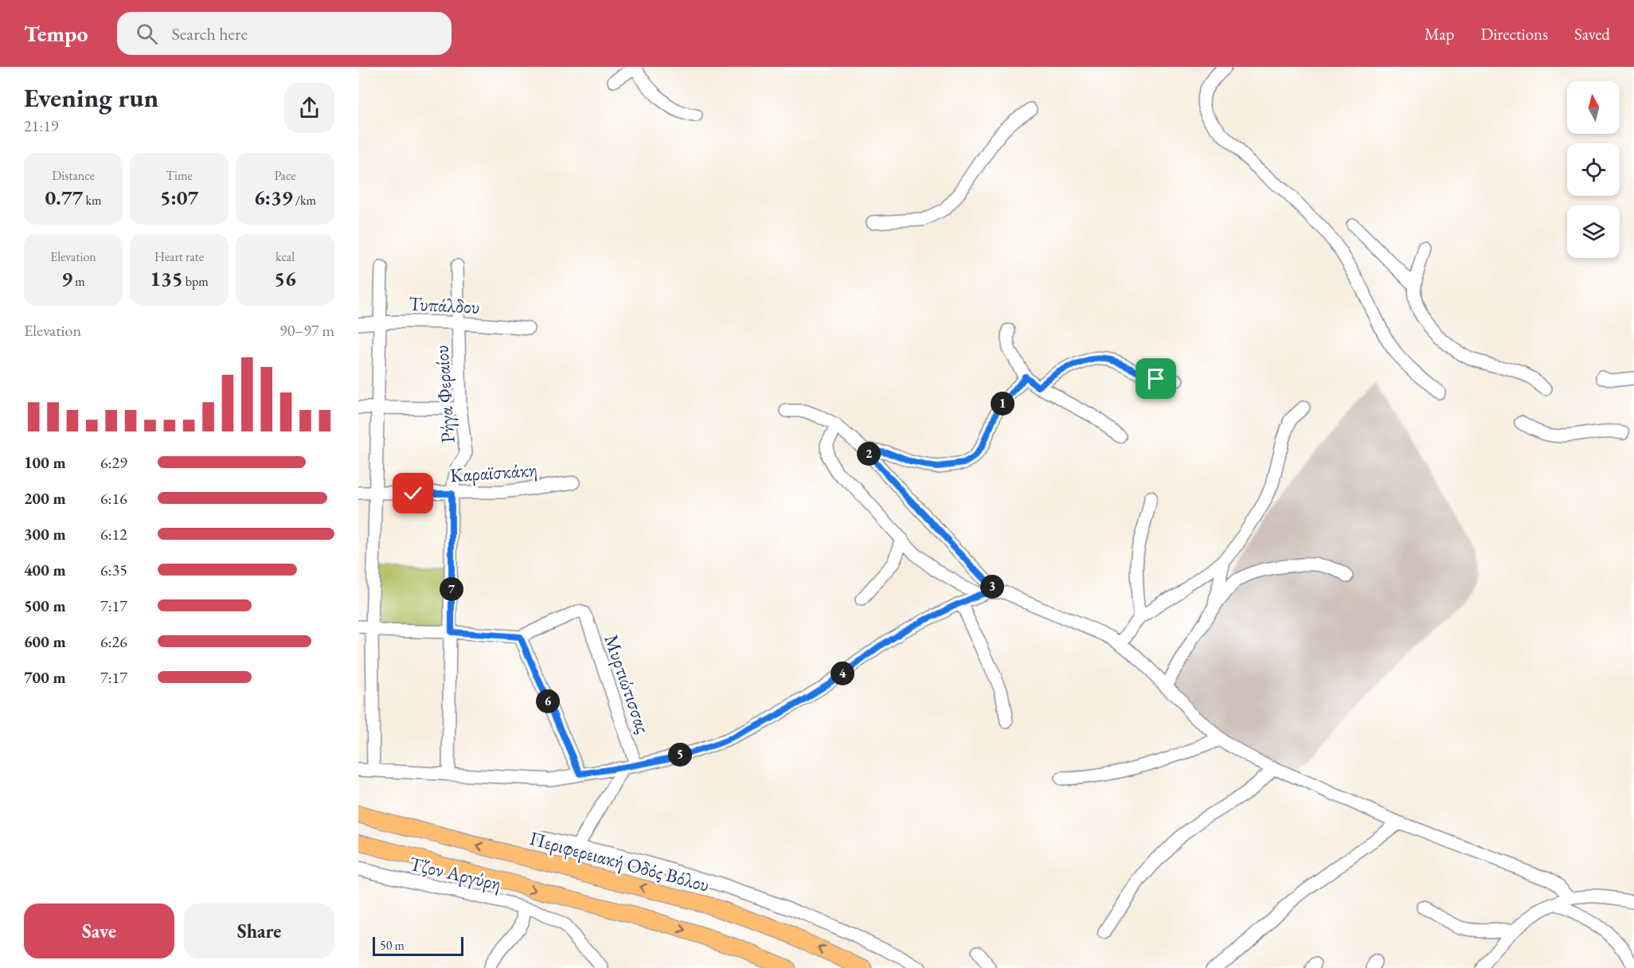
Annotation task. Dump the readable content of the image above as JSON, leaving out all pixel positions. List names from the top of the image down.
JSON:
{
  "streets": {
    "main road": ["Περιφερειακή Οδός Βόλου"],
    "street": [
      "Τυπάλδου",
      "Ρήγα Φεραίου",
      "Καραϊσκάκη",
      "Μυρτιώτισσας",
      "Τζον Αργύρη"
    ]
  },
  "crossings": [
    ["Τυπάλδου", "Ρήγα Φεραίου"],
    ["Ρήγα Φεραίου", "Καραϊσκάκη"]
  ],
  "scale_bar": "50 m",
  "north": "top",
  "page": {
    "header": "Tempo",
    "search": "Search here",
    "nav": ["Map", "Directions", "Saved"],
    "heading": ["Evening run", "21:19"],
    "stats": [
      ["Distance", "0.77 km"],
      ["Time", "5:07"],
      ["Pace", "6:39 /km"],
      ["Elevation", "9 m"],
      ["Heart rate", "135 bpm"],
      ["kcal", "56"]
    ],
    "chart": ["Elevation", "90–97 m"],
    "pins": [
      "1",
      "2",
      "3",
      "7",
      "4",
      "6",
      "5"
    ],
    "list": [
      {
        "name": "100 m",
        "note": "6:29"
      },
      {
        "name": "200 m",
        "note": "6:16"
      },
      {
        "name": "300 m",
        "note": "6:12"
      },
      {
        "name": "400 m",
        "note": "6:35"
      },
      {
        "name": "500 m",
        "note": "7:17"
      },
      {
        "name": "600 m",
        "note": "6:26"
      },
      {
        "name": "700 m",
        "note": "7:17"
      }
    ],
    "buttons": ["Save", "Share"],
    "scale": "50 m"
  }
}
